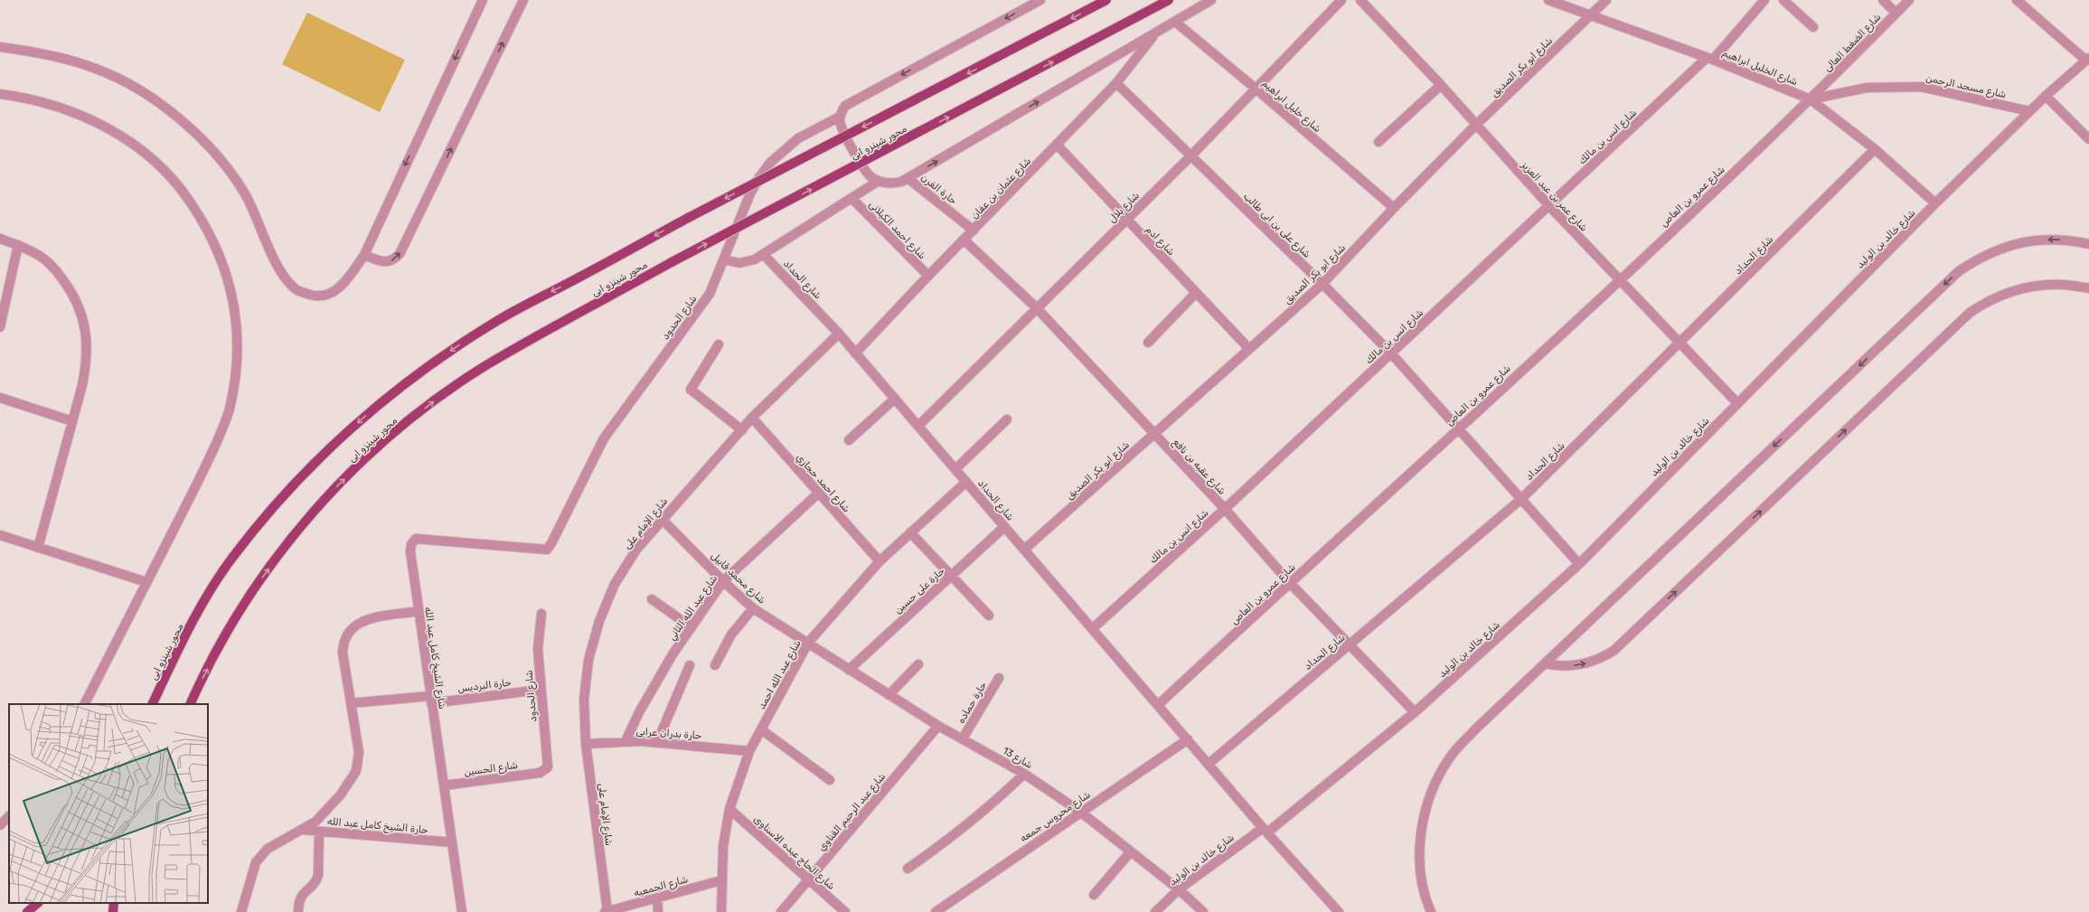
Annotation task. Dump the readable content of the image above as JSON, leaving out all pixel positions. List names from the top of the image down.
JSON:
{
  "streets": {
    "main road": ["محور شينزو ابى"],
    "street": [
      "شارع الضغط العالى",
      "شارع ابو بكر الصديق",
      "شارع الخليل ابراهيم",
      "شارع مسجد الرحمن",
      "شارع خليل ابراهيم",
      "شارع انس بن مالك",
      "شارع عثمان بن عفان",
      "حارة الفرن",
      "شارع عمر بن عبد العزيز",
      "شارع عمرو بن العاص",
      "شارع بلال",
      "شارع على بن ابى طالب",
      "شارع احمد الكيلانى",
      "شارع خالد بن الوليد",
      "شارع ادم",
      "شارع الحداد",
      "شارع الحدود",
      "شارع عقبه بن نافع",
      "شارع احمد حجازي",
      "شارع الإمام على",
      "شارع محمد قابيل",
      "حارة على حسين",
      "شارع عبد الله الثاني",
      "شارع الشيخ كامل عبد الله",
      "شارع عبد الله احمد",
      "حارة البرديس",
      "حارة حماده",
      "حارة بدران عرابى",
      "شارع 13",
      "شارع الحسين",
      "شارع عبد الرحيم القناوي",
      "شارع محروس جمعه",
      "حارة الشيخ كامل عبد الله",
      "شارع الحاج عبده الاسناوى",
      "شارع الجمعيه"
    ]
  },
  "crossings": [
    ["شارع الضغط العالى", "شارع الخليل ابراهيم"],
    ["شارع الضغط العالى", "شارع مسجد الرحمن"],
    ["شارع الضغط العالى", "شارع عمرو بن العاص"],
    ["شارع ابو بكر الصديق", "شارع الخليل ابراهيم"],
    ["شارع ابو بكر الصديق", "شارع خليل ابراهيم"],
    ["شارع ابو بكر الصديق", "شارع عمر بن عبد العزيز"],
    ["شارع ابو بكر الصديق", "شارع على بن ابى طالب"],
    ["شارع ابو بكر الصديق", "شارع ادم"],
    ["شارع ابو بكر الصديق", "شارع الحداد"],
    ["شارع ابو بكر الصديق", "شارع عقبه بن نافع"],
    ["شارع الخليل ابراهيم", "شارع مسجد الرحمن"],
    ["شارع الخليل ابراهيم", "شارع انس بن مالك"],
    ["شارع الخليل ابراهيم", "شارع عمرو بن العاص"],
    ["شارع الخليل ابراهيم", "شارع خالد بن الوليد"],
    ["شارع الخليل ابراهيم", "شارع الحداد"],
    ["شارع مسجد الرحمن", "شارع عمرو بن العاص"],
    ["شارع مسجد الرحمن", "شارع خالد بن الوليد"],
    ["شارع خليل ابراهيم", "شارع بلال"],
    ["شارع انس بن مالك", "شارع عمر بن عبد العزيز"],
    ["شارع انس بن مالك", "شارع على بن ابى طالب"],
    ["شارع انس بن مالك", "شارع الحداد"],
    ["شارع انس بن مالك", "شارع عقبه بن نافع"],
    ["شارع عثمان بن عفان", "حارة الفرن"],
    ["شارع عثمان بن عفان", "شارع على بن ابى طالب"],
    ["شارع عثمان بن عفان", "شارع احمد الكيلانى"],
    ["شارع عثمان بن عفان", "شارع ادم"],
    ["شارع عثمان بن عفان", "شارع الحداد"],
    ["شارع عثمان بن عفان", "شارع عقبه بن نافع"],
    ["شارع عمر بن عبد العزيز", "شارع عمرو بن العاص"],
    ["شارع عمر بن عبد العزيز", "شارع خالد بن الوليد"],
    ["شارع عمر بن عبد العزيز", "شارع الحداد"],
    ["شارع عمرو بن العاص", "شارع على بن ابى طالب"],
    ["شارع عمرو بن العاص", "شارع الحداد"],
    ["شارع عمرو بن العاص", "شارع عقبه بن نافع"],
    ["شارع بلال", "شارع على بن ابى طالب"],
    ["شارع بلال", "شارع ادم"],
    ["شارع بلال", "شارع الحداد"],
    ["شارع بلال", "شارع عقبه بن نافع"],
    ["شارع على بن ابى طالب", "شارع خالد بن الوليد"],
    ["شارع على بن ابى طالب", "شارع الحداد"],
    ["شارع خالد بن الوليد", "شارع الحداد"],
    ["شارع خالد بن الوليد", "شارع عقبه بن نافع"],
    ["شارع خالد بن الوليد", "شارع 13"],
    ["شارع الحداد", "شارع عقبه بن نافع"],
    ["شارع الحداد", "شارع الإمام على"],
    ["شارع الحداد", "حارة على حسين"],
    ["شارع الحداد", "شارع عبد الله احمد"],
    ["شارع الحداد", "شارع محروس جمعه"],
    ["شارع الحدود", "شارع الشيخ كامل عبد الله"],
    ["شارع الحدود", "حارة البرديس"],
    ["شارع الحدود", "شارع الحسين"],
    ["شارع احمد حجازي", "شارع الإمام على"],
    ["شارع احمد حجازي", "شارع عبد الله الثاني"],
    ["شارع احمد حجازي", "شارع عبد الله احمد"],
    ["شارع الإمام على", "شارع محمد قابيل"],
    ["شارع الإمام على", "حارة بدران عرابى"],
    ["شارع الإمام على", "شارع الجمعيه"],
    ["شارع محمد قابيل", "شارع عبد الله الثاني"],
    ["شارع محمد قابيل", "شارع عبد الله احمد"],
    ["شارع محمد قابيل", "شارع 13"],
    ["حارة على حسين", "شارع 13"],
    ["شارع عبد الله الثاني", "حارة بدران عرابى"],
    ["شارع الشيخ كامل عبد الله", "حارة البرديس"],
    ["شارع الشيخ كامل عبد الله", "شارع الحسين"],
    ["شارع الشيخ كامل عبد الله", "حارة الشيخ كامل عبد الله"],
    ["شارع عبد الله احمد", "حارة بدران عرابى"],
    ["شارع عبد الله احمد", "شارع 13"],
    ["شارع عبد الله احمد", "شارع الحاج عبده الاسناوى"],
    ["شارع عبد الله احمد", "شارع الجمعيه"],
    ["حارة حماده", "شارع 13"],
    ["شارع 13", "شارع عبد الرحيم القناوي"],
    ["شارع 13", "شارع محروس جمعه"],
    ["شارع عبد الرحيم القناوي", "شارع الحاج عبده الاسناوى"]
  ]
}
